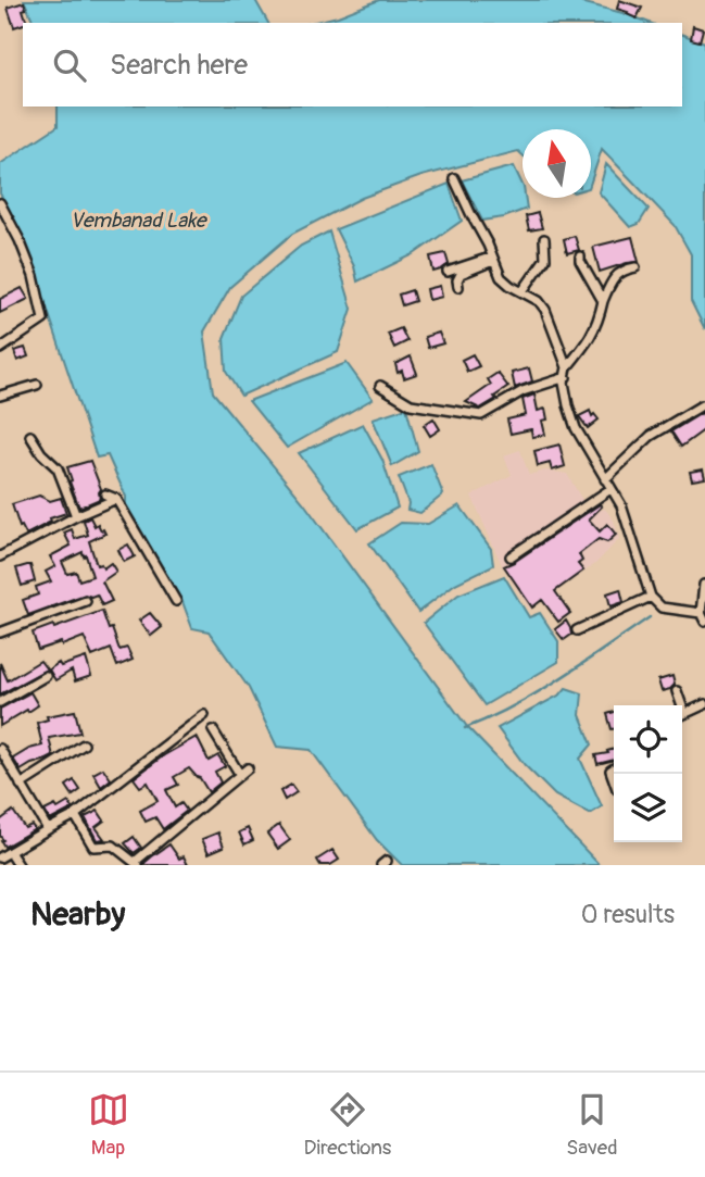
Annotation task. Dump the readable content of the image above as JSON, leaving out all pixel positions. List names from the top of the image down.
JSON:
{
  "water": ["Vembanad Lake"],
  "north": "top",
  "page": {
    "search": "Search here",
    "heading": ["Nearby", "0 results"],
    "nav": ["Map", "Directions", "Saved"]
  }
}
